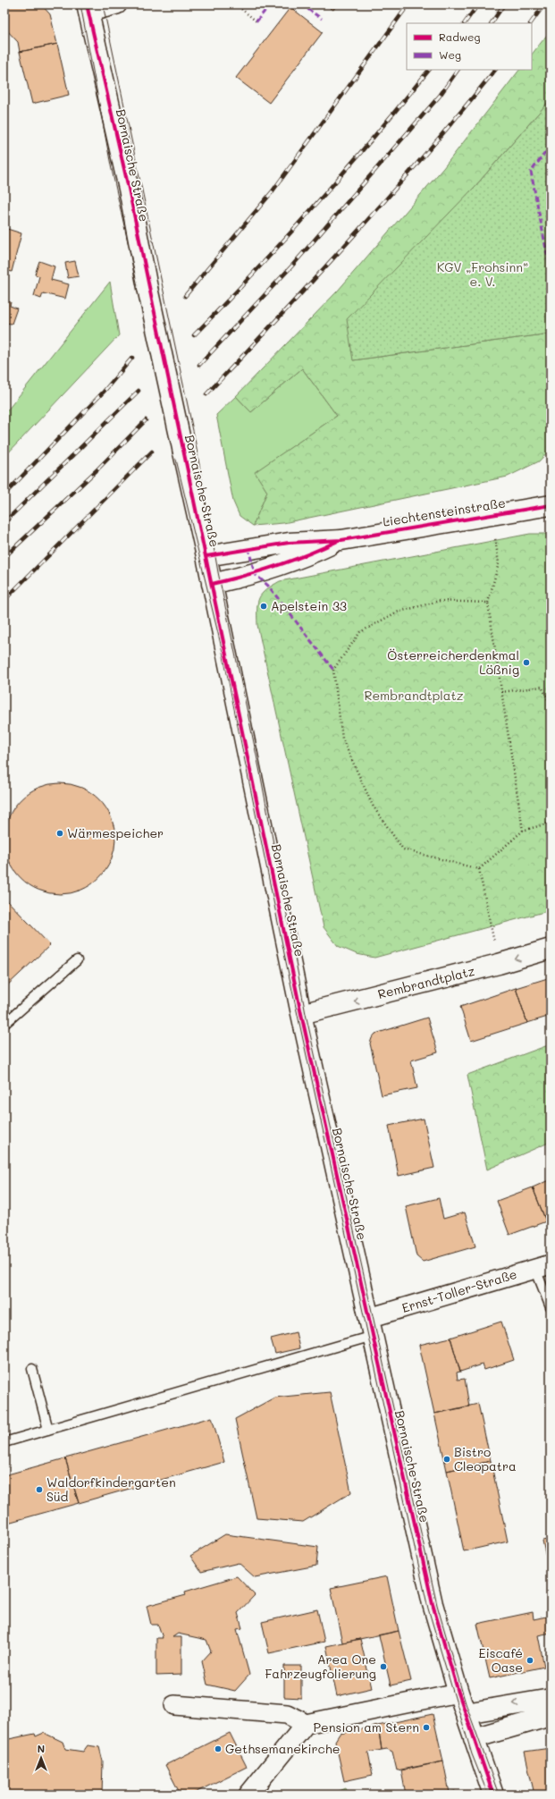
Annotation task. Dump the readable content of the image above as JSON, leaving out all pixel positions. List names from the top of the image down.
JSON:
{
  "streets": {
    "main road": ["Bornaische Straße", "Liechtensteinstraße", "Rembrandtplatz"],
    "street": ["Ernst-Toller-Straße"]
  },
  "crossings": [
    ["Bornaische Straße", "Liechtensteinstraße"],
    ["Bornaische Straße", "Rembrandtplatz"],
    ["Bornaische Straße", "Ernst-Toller-Straße"]
  ],
  "one_way": ["Rembrandtplatz"],
  "parks": ["KGV „Frohsinn“ e. V.", "Rembrandtplatz"],
  "places": [
    "Apelstein 33",
    "Österreicherdenkmal Lößnig",
    "Wärmespeicher",
    "Bistro Cleopatra",
    "Waldorfkindergarten Süd",
    "Eiscafé Oase",
    "Area One Fahrzeugfolierung",
    "Pension am Stern",
    "Gethsemanekirche"
  ],
  "legend": ["Radweg", "Weg"],
  "north": "top"
}
